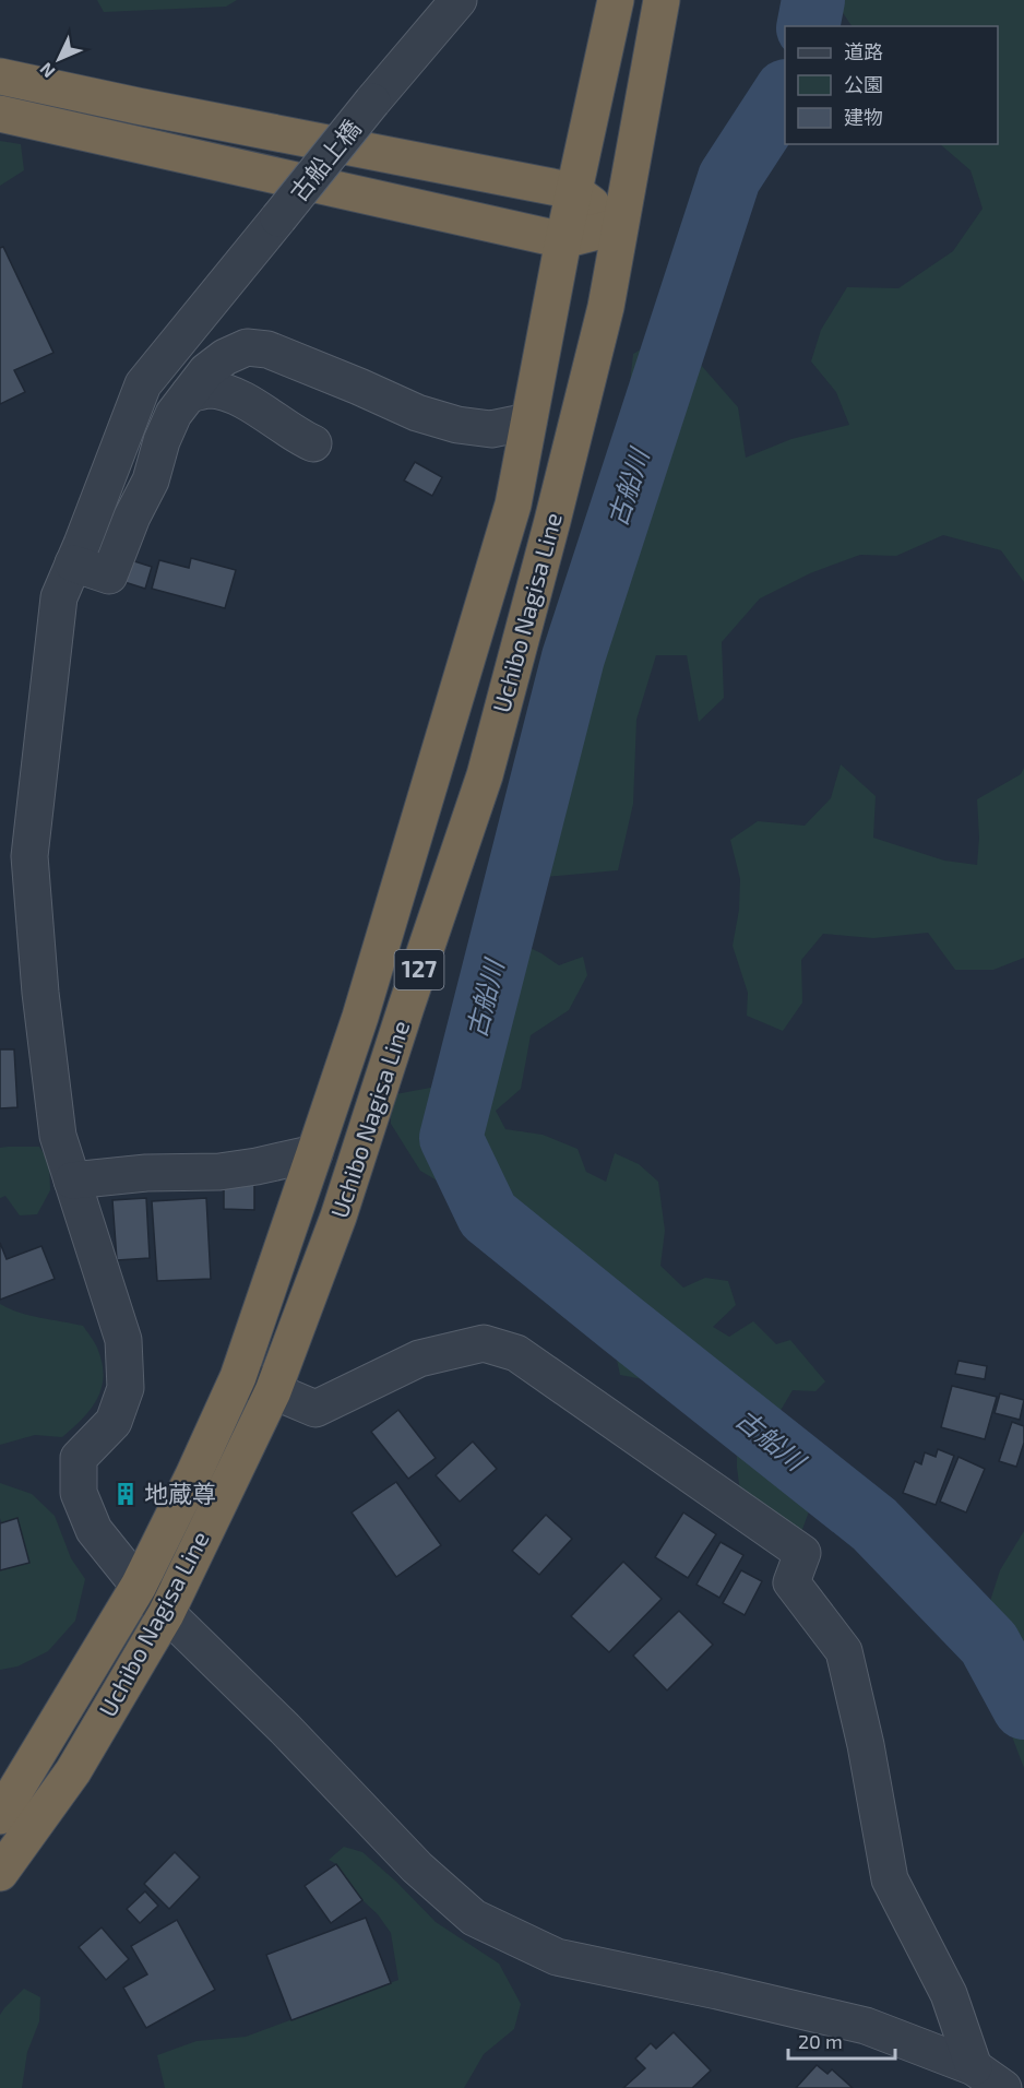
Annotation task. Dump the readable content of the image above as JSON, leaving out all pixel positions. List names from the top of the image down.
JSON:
{
  "streets": {
    "highway": ["Uchibo Nagisa Line", "127"],
    "street": ["古船上橋"]
  },
  "crossings": [
    ["古船上橋", "Uchibo Nagisa Line"]
  ],
  "water": ["古船川"],
  "places": {
    "building": ["地蔵尊"]
  },
  "legend": ["道路", "公園", "建物"],
  "scale_bar": "20 m",
  "north": "bottom left"
}
